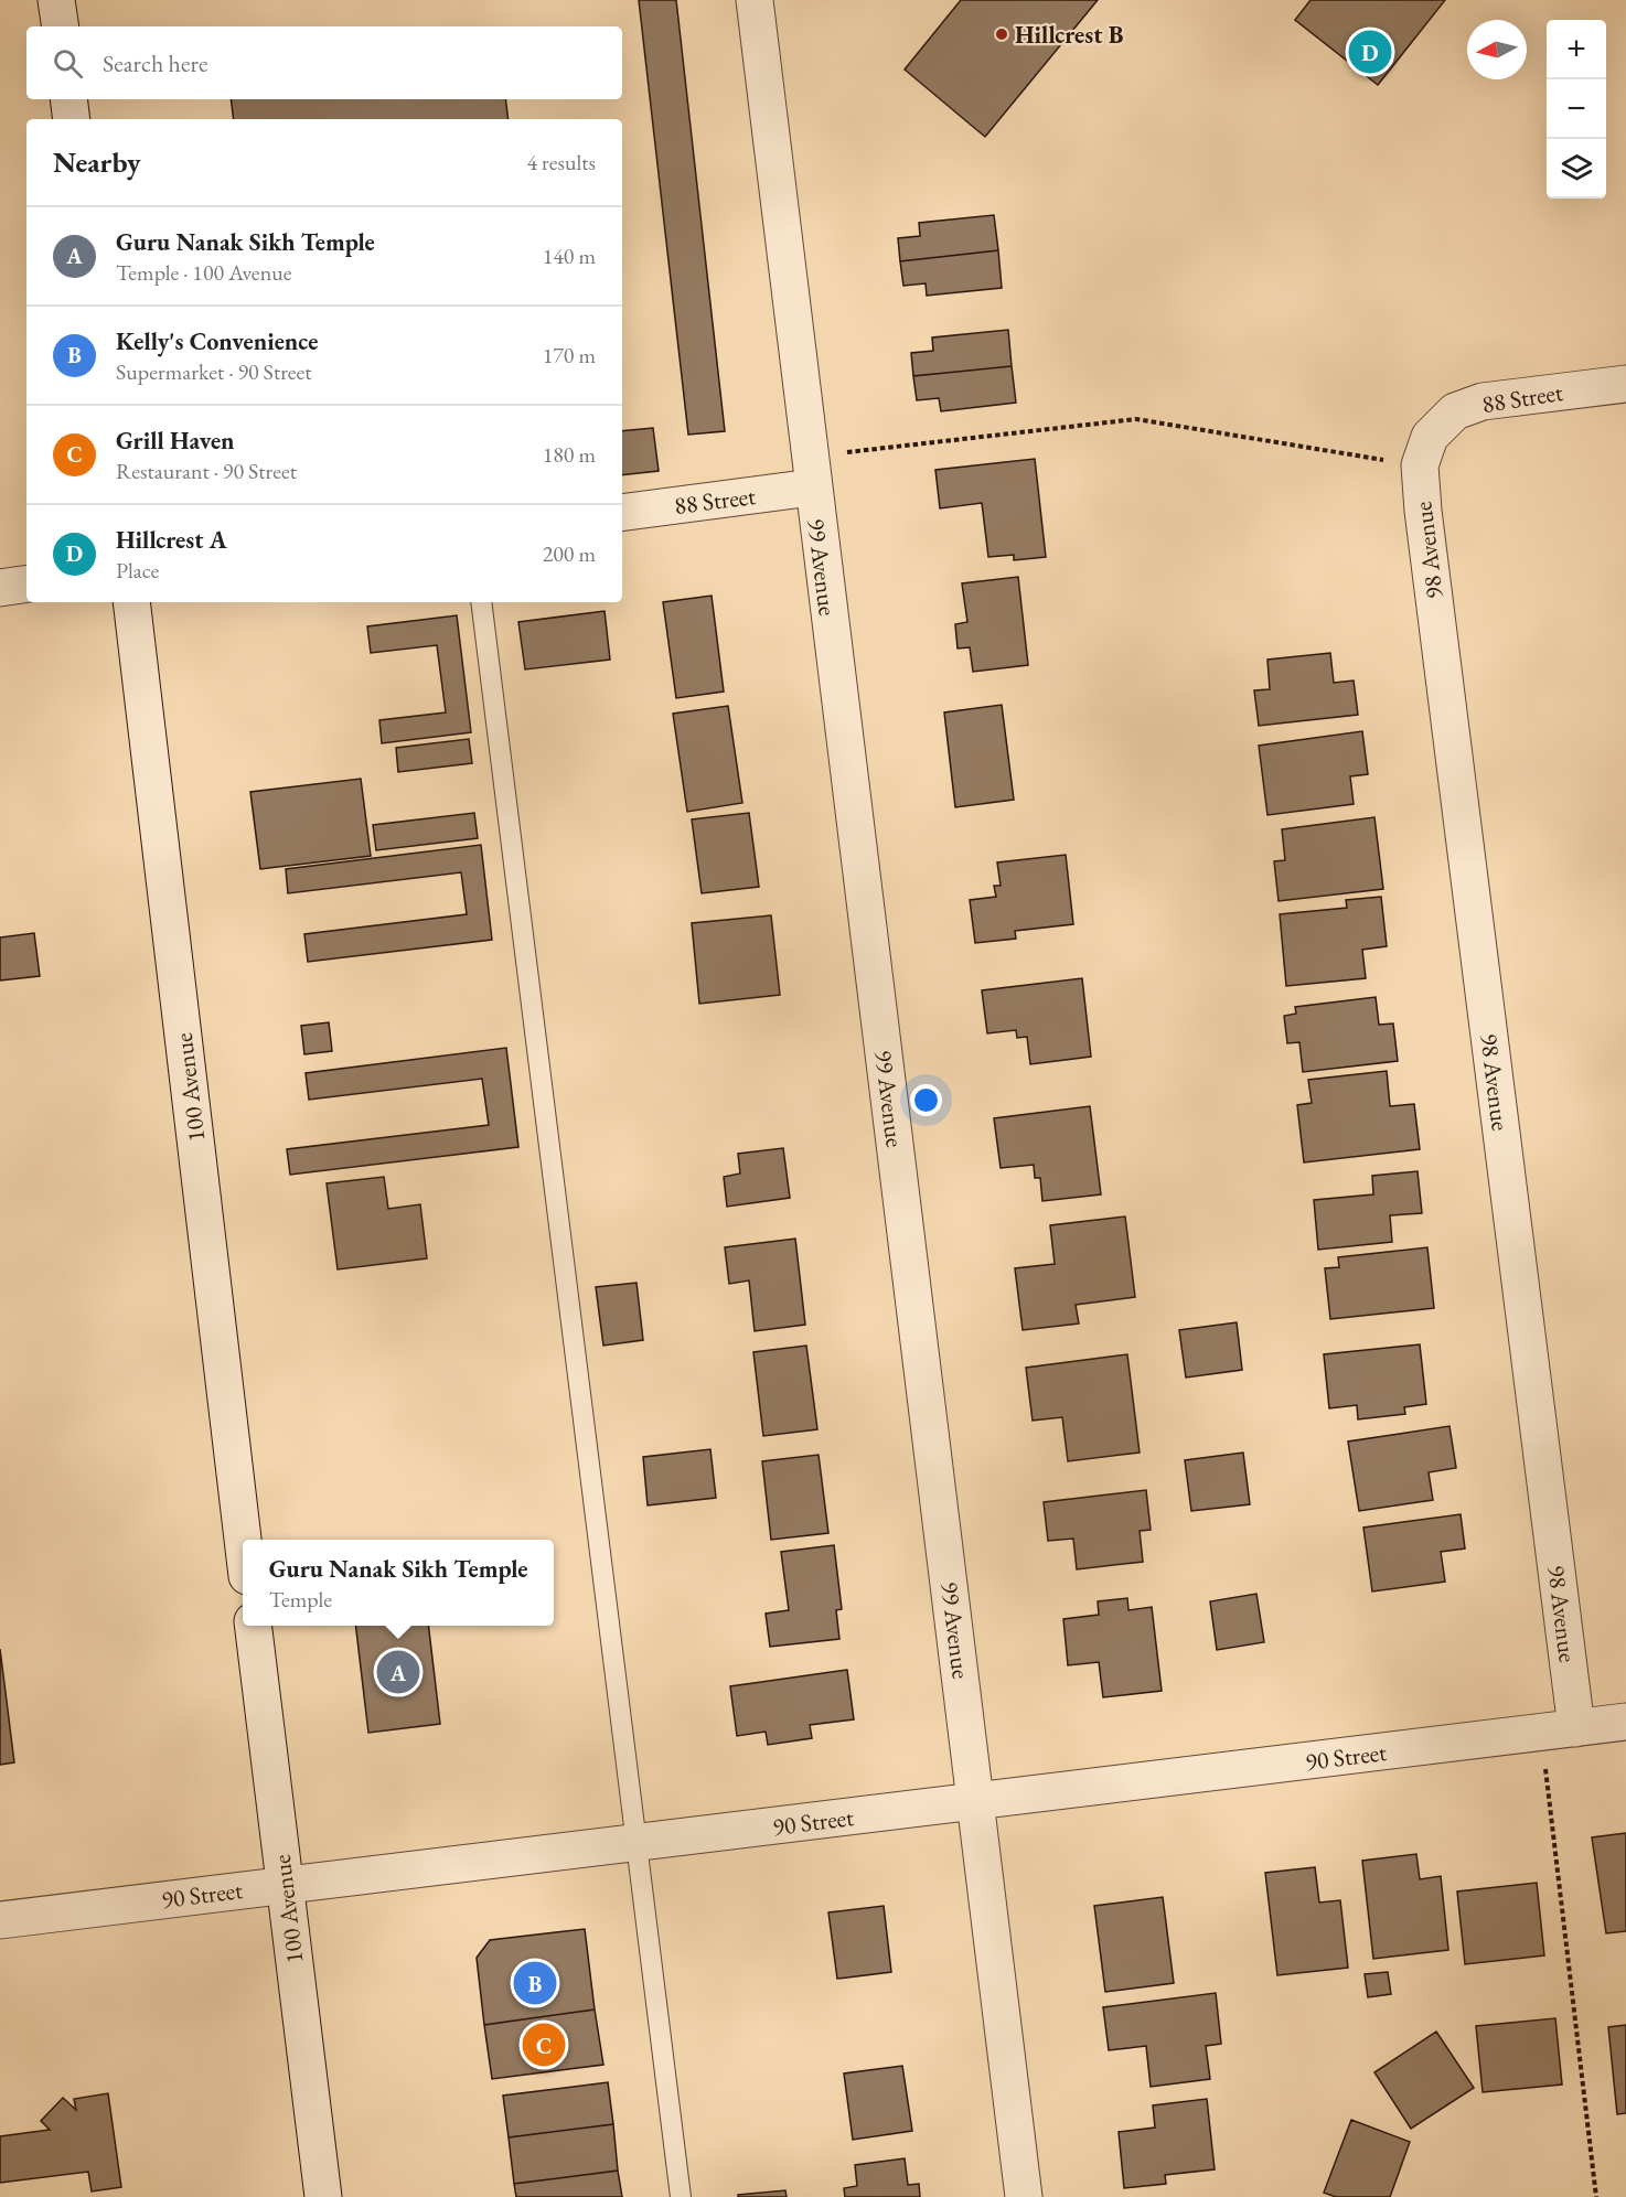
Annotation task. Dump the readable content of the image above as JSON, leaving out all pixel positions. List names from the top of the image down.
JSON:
{
  "streets": {
    "street": [
      "88 Street",
      "98 Avenue",
      "99 Avenue",
      "100 Avenue",
      "90 Street"
    ]
  },
  "crossings": [
    ["88 Street", "98 Avenue"],
    ["88 Street", "99 Avenue"],
    ["98 Avenue", "90 Street"],
    ["99 Avenue", "90 Street"],
    ["100 Avenue", "90 Street"]
  ],
  "places": ["Hillcrest B"],
  "north": "left",
  "page": {
    "map_buttons": ["+", "−"],
    "search": "Search here",
    "pins": [
      "D",
      "A",
      "B",
      "C"
    ],
    "heading": ["Nearby", "4 results"],
    "list": [
      {
        "mark": "A",
        "name": "Guru Nanak Sikh Temple",
        "note": "Temple · 100 Avenue",
        "value": "140 m"
      },
      {
        "mark": "B",
        "name": "Kelly's Convenience",
        "note": "Supermarket · 90 Street",
        "value": "170 m"
      },
      {
        "mark": "C",
        "name": "Grill Haven",
        "note": "Restaurant · 90 Street",
        "value": "180 m"
      },
      {
        "mark": "D",
        "name": "Hillcrest A",
        "note": "Place",
        "value": "200 m"
      }
    ],
    "popup": ["Guru Nanak Sikh Temple", "Temple"]
  }
}
